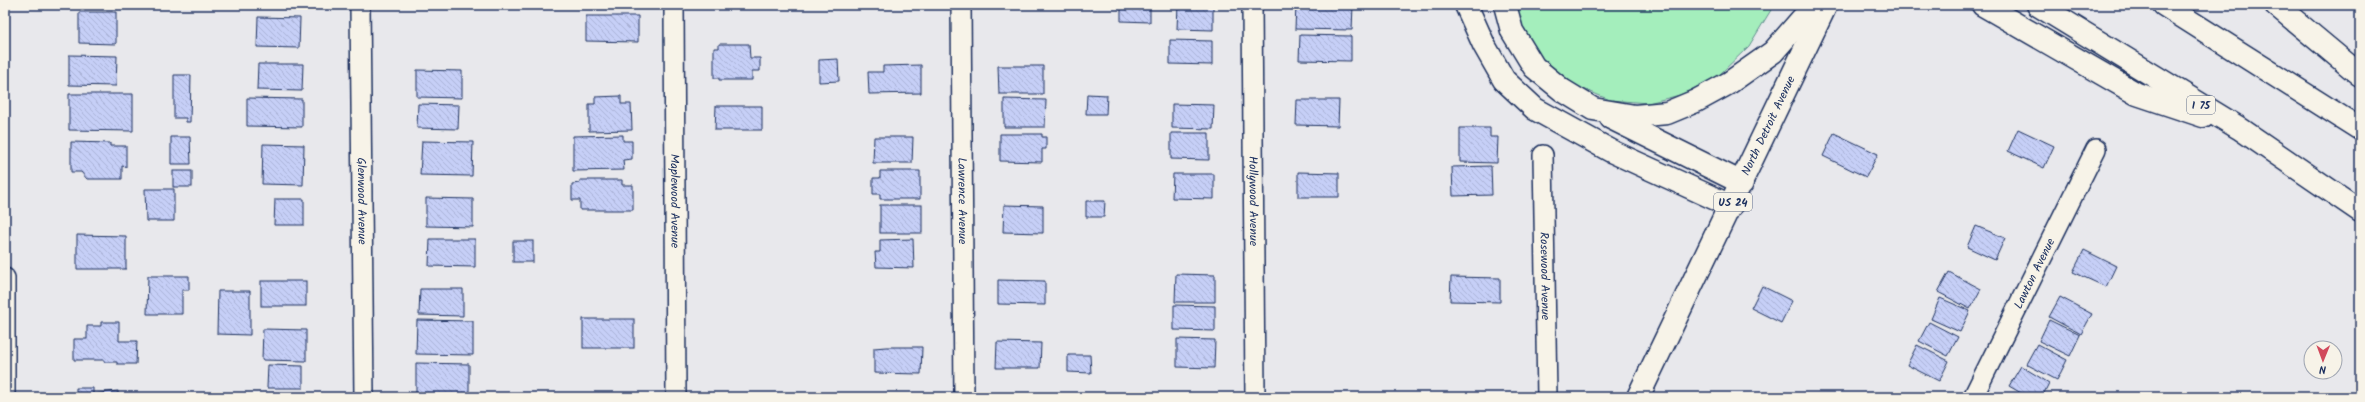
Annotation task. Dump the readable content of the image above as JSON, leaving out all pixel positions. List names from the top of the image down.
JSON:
{
  "streets": {
    "main road": ["I 75", "North Detroit Avenue", "US 24"],
    "street": [
      "Glenwood Avenue",
      "Maplewood Avenue",
      "Lawrence Avenue",
      "Hollywood Avenue",
      "Lawton Avenue",
      "Rosewood Avenue"
    ]
  },
  "north": "bottom"
}
